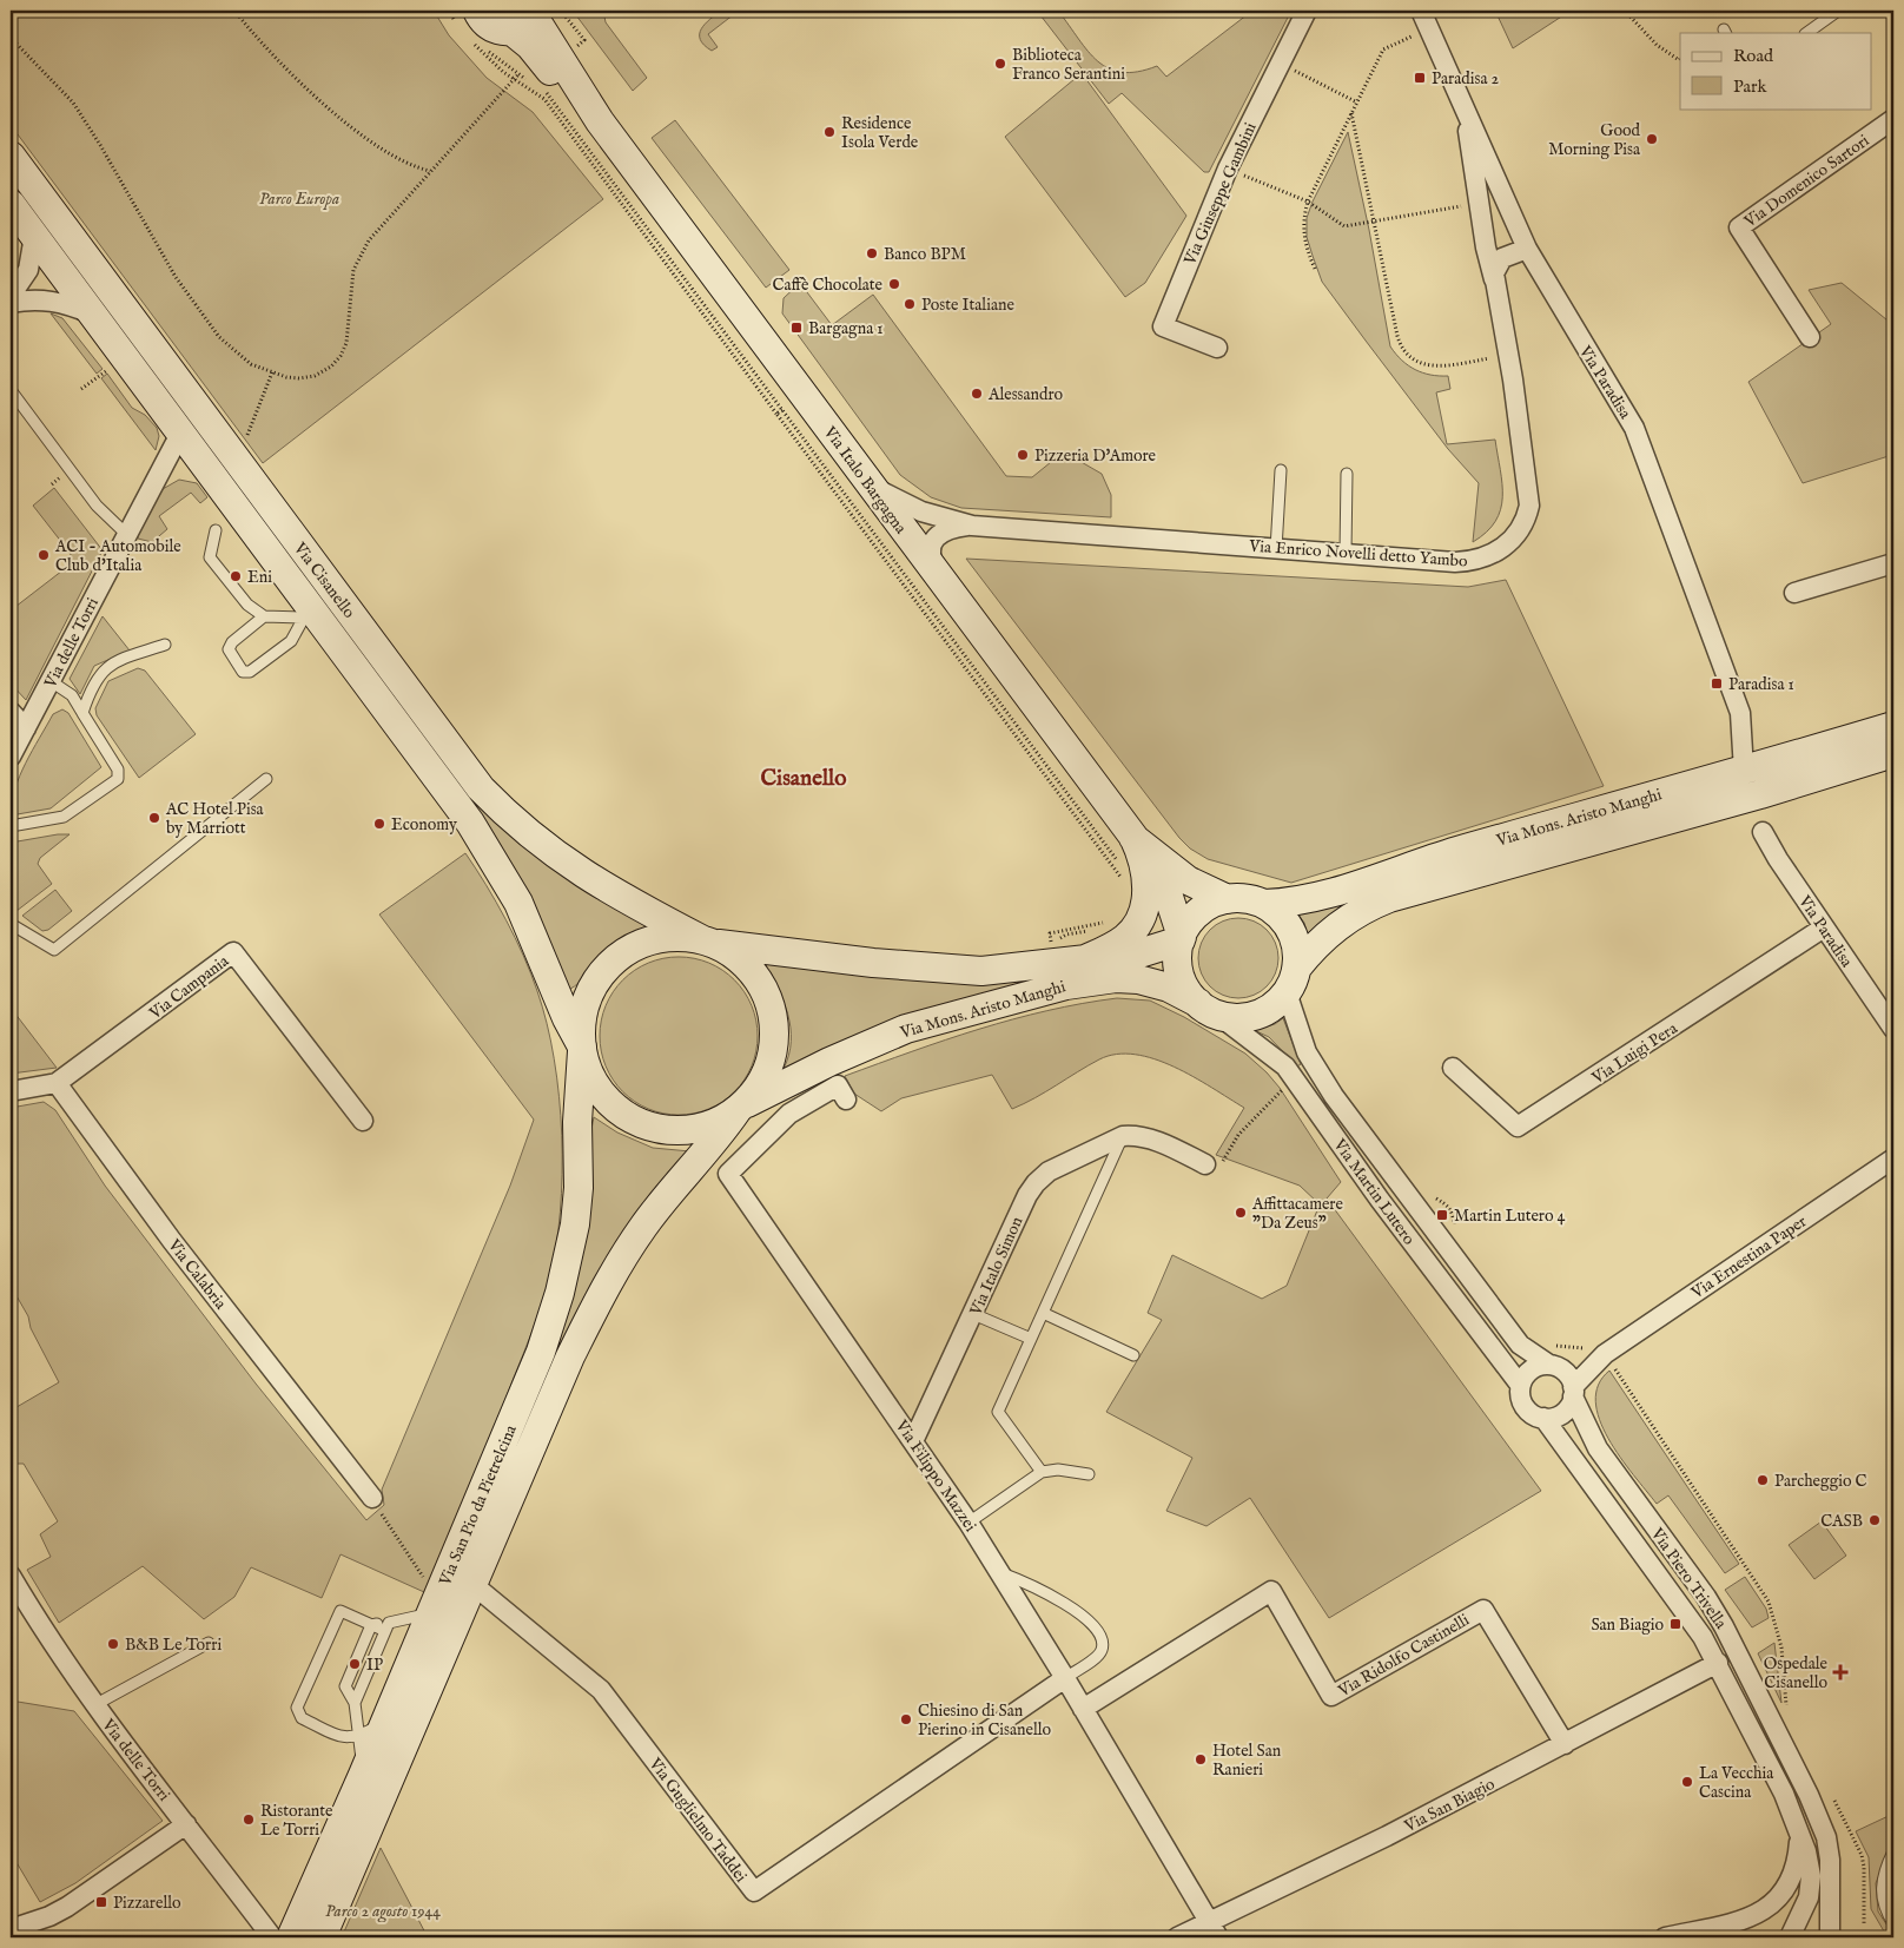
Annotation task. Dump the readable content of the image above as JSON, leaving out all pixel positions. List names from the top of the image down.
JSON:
{
  "streets": {
    "main road": [
      "Via Italo Bargagna",
      "Via Cisanello",
      "Via Mons. Aristo Manghi",
      "Via San Pio da Pietrelcina"
    ],
    "street": [
      "Via Domenico Sartori",
      "Via Giuseppe Gambini",
      "Via Paradisa",
      "Via Enrico Novelli detto Yambo",
      "Via delle Torri",
      "Via Campania",
      "Via Luigi Pera",
      "Via Martin Lutero",
      "Via Ernestina Paper",
      "Via Italo Simon",
      "Via Calabria",
      "Via Filippo Mazzei",
      "Via Piero Trivella",
      "Via Ridolfo Castinelli",
      "Via San Biagio",
      "Via Guglielmo Taddei"
    ]
  },
  "crossings": [
    ["Via Paradisa", "Via Enrico Novelli detto Yambo"],
    ["Via Paradisa", "Via Mons. Aristo Manghi"],
    ["Via Paradisa", "Via Luigi Pera"],
    ["Via Italo Bargagna", "Via Enrico Novelli detto Yambo"],
    ["Via Italo Bargagna", "Via Mons. Aristo Manghi"],
    ["Via Italo Bargagna", "Via Martin Lutero"],
    ["Via Cisanello", "Via delle Torri"],
    ["Via Cisanello", "Via Mons. Aristo Manghi"],
    ["Via Cisanello", "Via San Pio da Pietrelcina"],
    ["Via Mons. Aristo Manghi", "Via Martin Lutero"],
    ["Via Mons. Aristo Manghi", "Via San Pio da Pietrelcina"],
    ["Via Campania", "Via Calabria"],
    ["Via Martin Lutero", "Via Ernestina Paper"],
    ["Via Martin Lutero", "Via Piero Trivella"],
    ["Via Ernestina Paper", "Via Piero Trivella"],
    ["Via Italo Simon", "Via Filippo Mazzei"],
    ["Via Filippo Mazzei", "Via Ridolfo Castinelli"],
    ["Via Filippo Mazzei", "Via San Biagio"],
    ["Via Filippo Mazzei", "Via Guglielmo Taddei"],
    ["Via San Pio da Pietrelcina", "Via Guglielmo Taddei"],
    ["Via Piero Trivella", "Via San Biagio"],
    ["Via Ridolfo Castinelli", "Via San Biagio"]
  ],
  "districts": ["Cisanello"],
  "parks": ["Parco Europa", "Parco 2 agosto 1944"],
  "places": {
    "other": [
      "Biblioteca Franco Serantini",
      "Residence Isola Verde",
      "Good Morning Pisa",
      "Banco BPM",
      "Caffè Chocolate",
      "Poste Italiane",
      "Alessandro",
      "Pizzeria D'Amore",
      "ACI - Automobile Club d'Italia",
      "Eni",
      "AC Hotel Pisa by Marriott",
      "Economy",
      "Affittacamere \"Da Zeus\"",
      "Parcheggio C",
      "CASB",
      "B&B Le Torri",
      "IP",
      "Chiesino di San Pierino in Cisanello",
      "Hotel San Ranieri",
      "La Vecchia Cascina",
      "Ristorante Le Torri"
    ],
    "transit": [
      "Paradisa 2",
      "Bargagna 1",
      "Paradisa 1",
      "Martin Lutero 4",
      "San Biagio",
      "Pizzarello"
    ],
    "health": ["Ospedale Cisanello"]
  },
  "legend": ["Road", "Park"]
}
